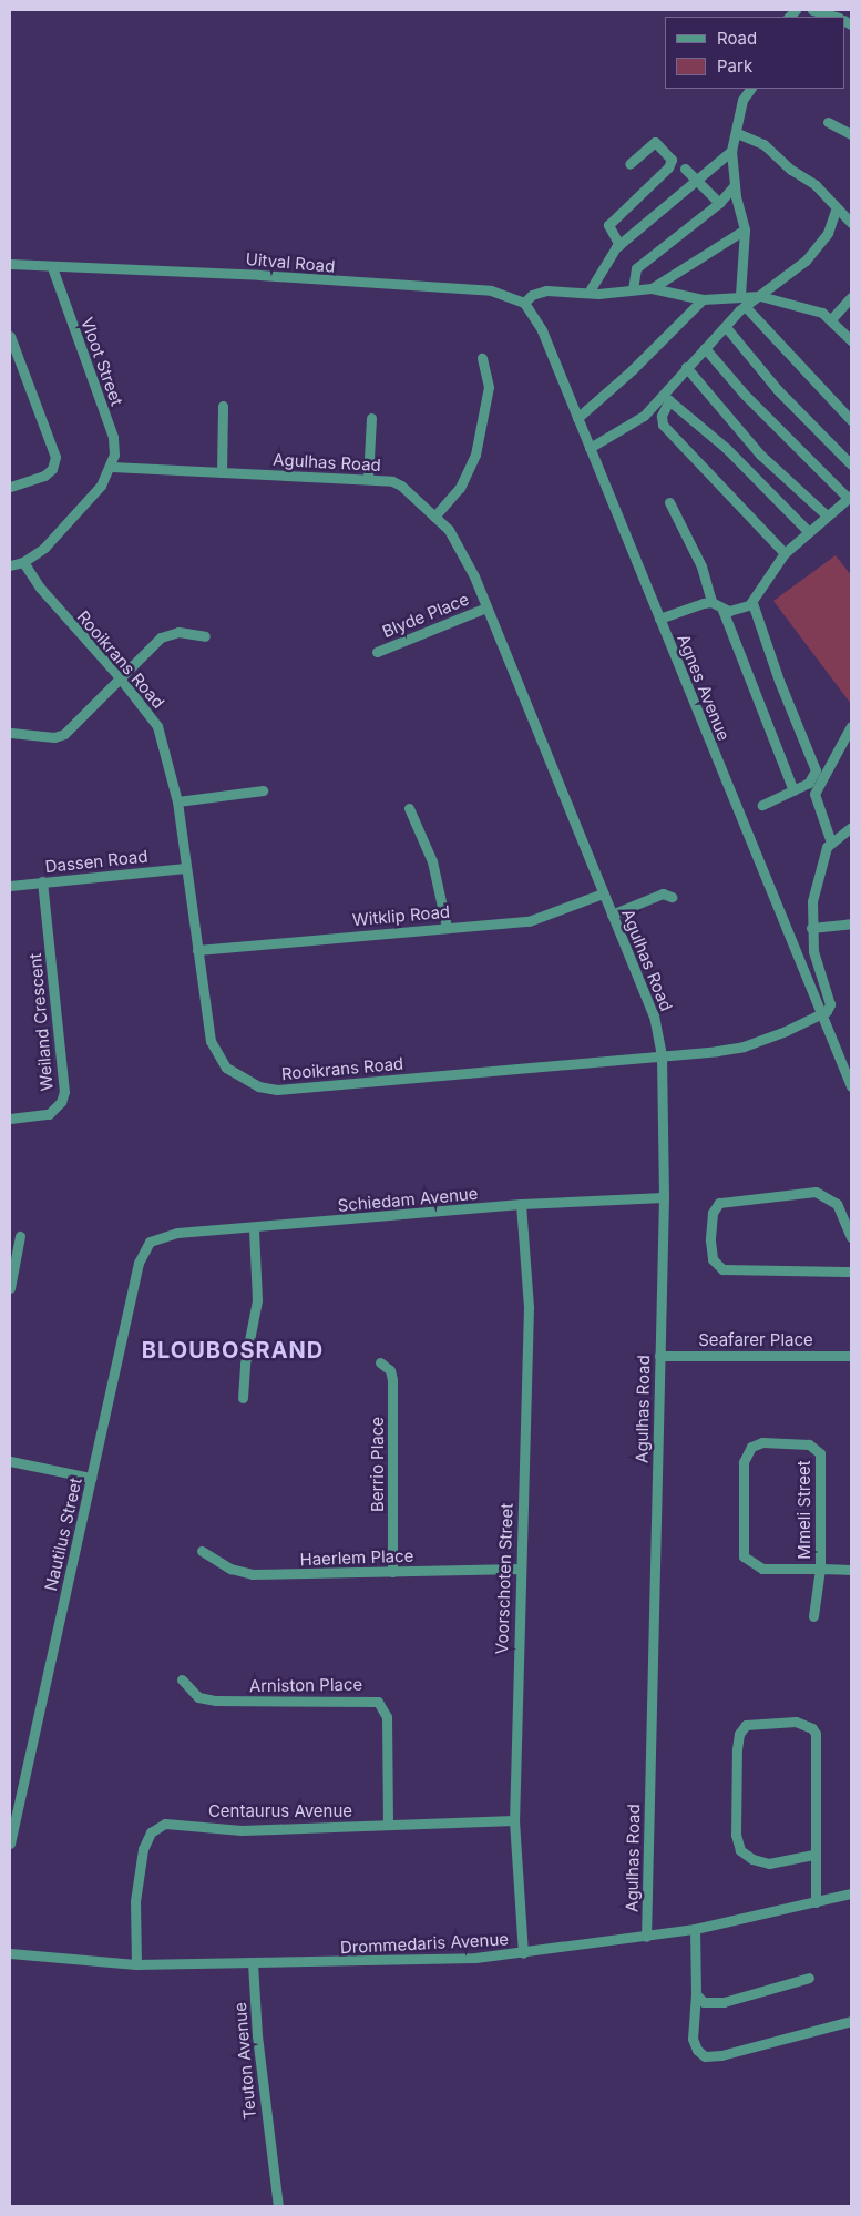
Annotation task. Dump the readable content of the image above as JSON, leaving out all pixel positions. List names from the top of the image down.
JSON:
{
  "streets": {
    "street": [
      "Uitval Road",
      "Vloot Street",
      "Agulhas Road",
      "Blyde Place",
      "Rooikrans Road",
      "Agnes Avenue",
      "Dassen Road",
      "Witklip Road",
      "Weiland Crescent",
      "Schiedam Avenue",
      "Seafarer Place",
      "Berrio Place",
      "Mmeli Street",
      "Nautilus Street",
      "Haerlem Place",
      "Voorschoten Street",
      "Arniston Place",
      "Centaurus Avenue",
      "Drommedaris Avenue",
      "Teuton Avenue"
    ]
  },
  "crossings": [
    ["Uitval Road", "Vloot Street"],
    ["Uitval Road", "Agnes Avenue"],
    ["Vloot Street", "Agulhas Road"],
    ["Agulhas Road", "Blyde Place"],
    ["Agulhas Road", "Rooikrans Road"],
    ["Agulhas Road", "Witklip Road"],
    ["Agulhas Road", "Schiedam Avenue"],
    ["Agulhas Road", "Seafarer Place"],
    ["Agulhas Road", "Drommedaris Avenue"],
    ["Rooikrans Road", "Agnes Avenue"],
    ["Rooikrans Road", "Dassen Road"],
    ["Rooikrans Road", "Witklip Road"],
    ["Dassen Road", "Weiland Crescent"],
    ["Schiedam Avenue", "Nautilus Street"],
    ["Schiedam Avenue", "Voorschoten Street"],
    ["Berrio Place", "Haerlem Place"],
    ["Haerlem Place", "Voorschoten Street"],
    ["Voorschoten Street", "Centaurus Avenue"],
    ["Voorschoten Street", "Drommedaris Avenue"],
    ["Arniston Place", "Centaurus Avenue"],
    ["Centaurus Avenue", "Drommedaris Avenue"],
    ["Drommedaris Avenue", "Teuton Avenue"]
  ],
  "districts": ["BLOUBOSRAND"],
  "legend": ["Road", "Park"]
}
